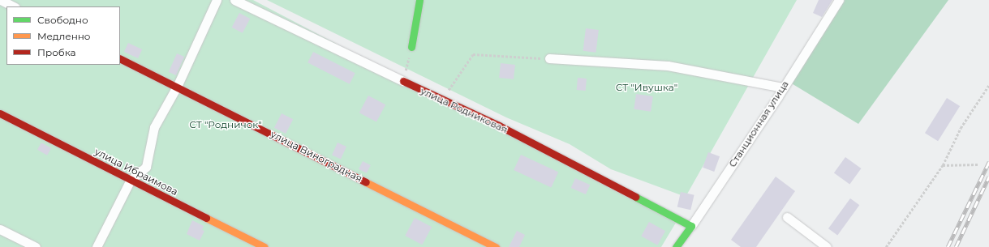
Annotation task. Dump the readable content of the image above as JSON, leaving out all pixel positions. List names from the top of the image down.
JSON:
{
  "streets": {
    "street": [
      "улица Родниковая",
      "Станционная улица",
      "улица Виноградная",
      "улица Ибраимова"
    ]
  },
  "crossings": [
    ["улица Родниковая", "Станционная улица"]
  ],
  "parks": ["СТ \"Ивушка\"", "СТ \"Родничок\""],
  "legend": ["Свободно", "Медленно", "Пробка"]
}
